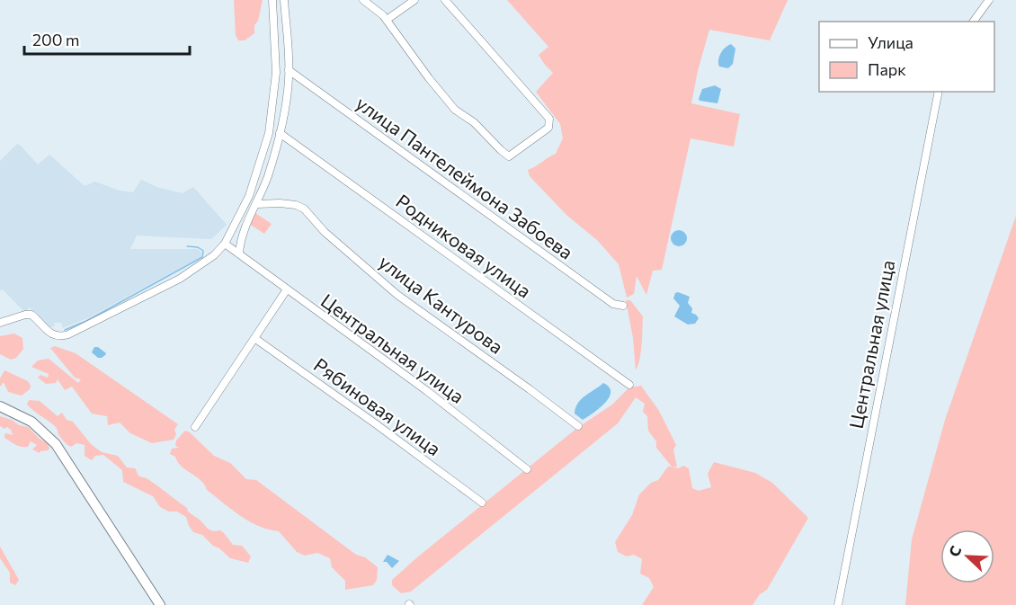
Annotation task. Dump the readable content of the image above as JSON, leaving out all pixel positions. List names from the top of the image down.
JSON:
{
  "streets": {
    "street": [
      "улица Пантелеймона Забоева",
      "Родниковая улица",
      "улица Кантурова",
      "Центральная улица",
      "Рябиновая улица"
    ]
  },
  "legend": ["Улица", "Парк"],
  "scale_bar": "200 m",
  "north": "top left"
}
